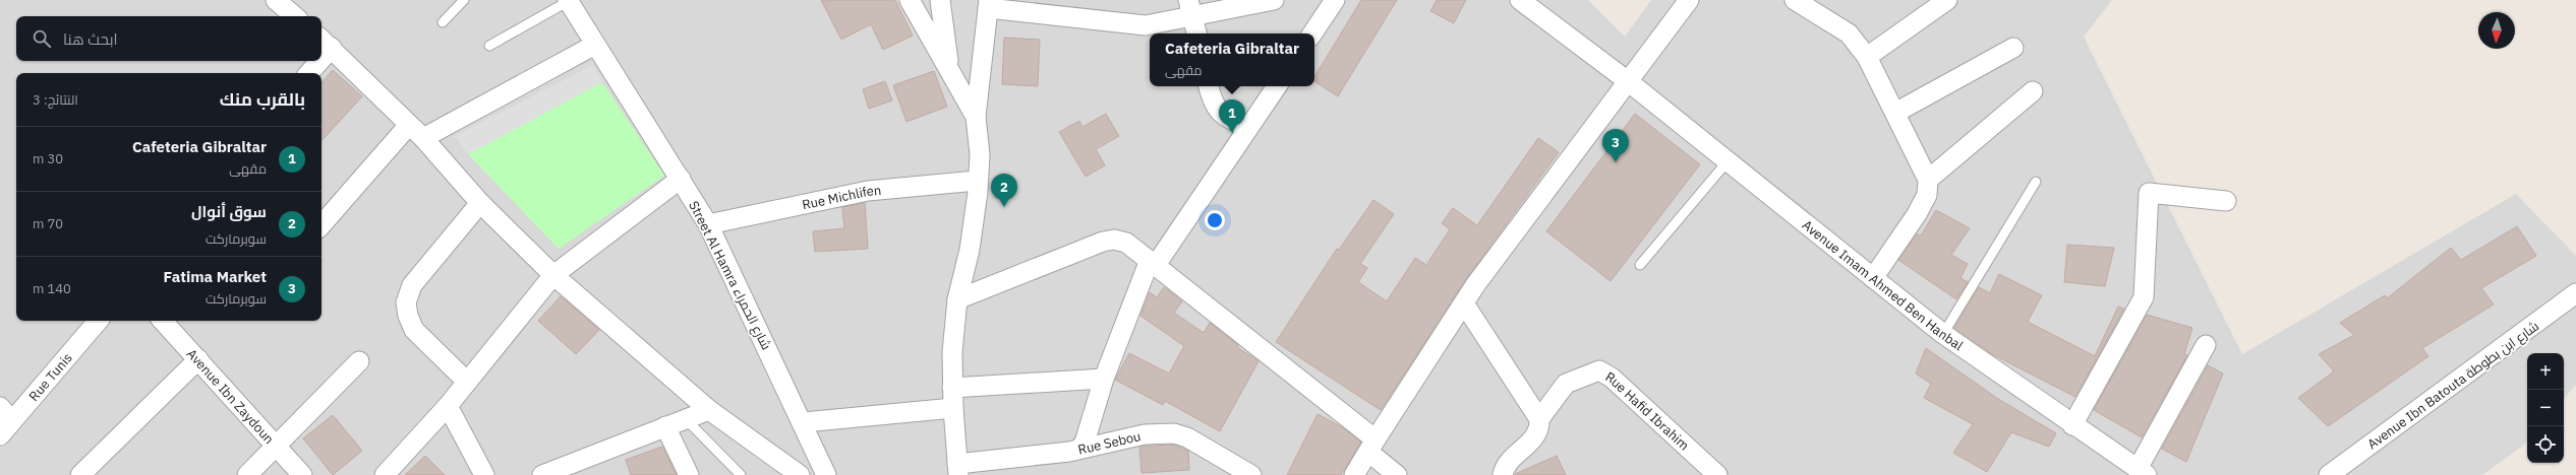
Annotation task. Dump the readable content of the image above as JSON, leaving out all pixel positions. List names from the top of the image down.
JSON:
{
  "streets": {
    "street": [
      "Rue Michlifen",
      "Street Al Hamra شارع الحمراء",
      "Avenue Imam Ahmed Ben Hanbal",
      "Rue Tunis",
      "Avenue Ibn Batouta شارع ابن بطوطة",
      "Avenue Ibn Zaydoun",
      "Rue Hafid Ibrahim",
      "Rue Sebou"
    ]
  },
  "crossings": [
    ["Rue Michlifen", "Street Al Hamra شارع الحمراء"]
  ],
  "north": "bottom",
  "page": {
    "search": "ابحث هنا",
    "popup": ["Cafeteria Gibraltar", "مقهى"],
    "heading": ["بالقرب منك", "النتائج: 3"],
    "pins": ["1", "3", "2"],
    "list": [
      {
        "mark": "1",
        "name": "Cafeteria Gibraltar",
        "note": "مقهى",
        "value": "30 m"
      },
      {
        "mark": "2",
        "name": "سوق أنوال",
        "note": "سوبرماركت",
        "value": "70 m"
      },
      {
        "mark": "3",
        "name": "Fatima Market",
        "note": "سوبرماركت",
        "value": "140 m"
      }
    ],
    "map_buttons": ["+", "−"]
  }
}
